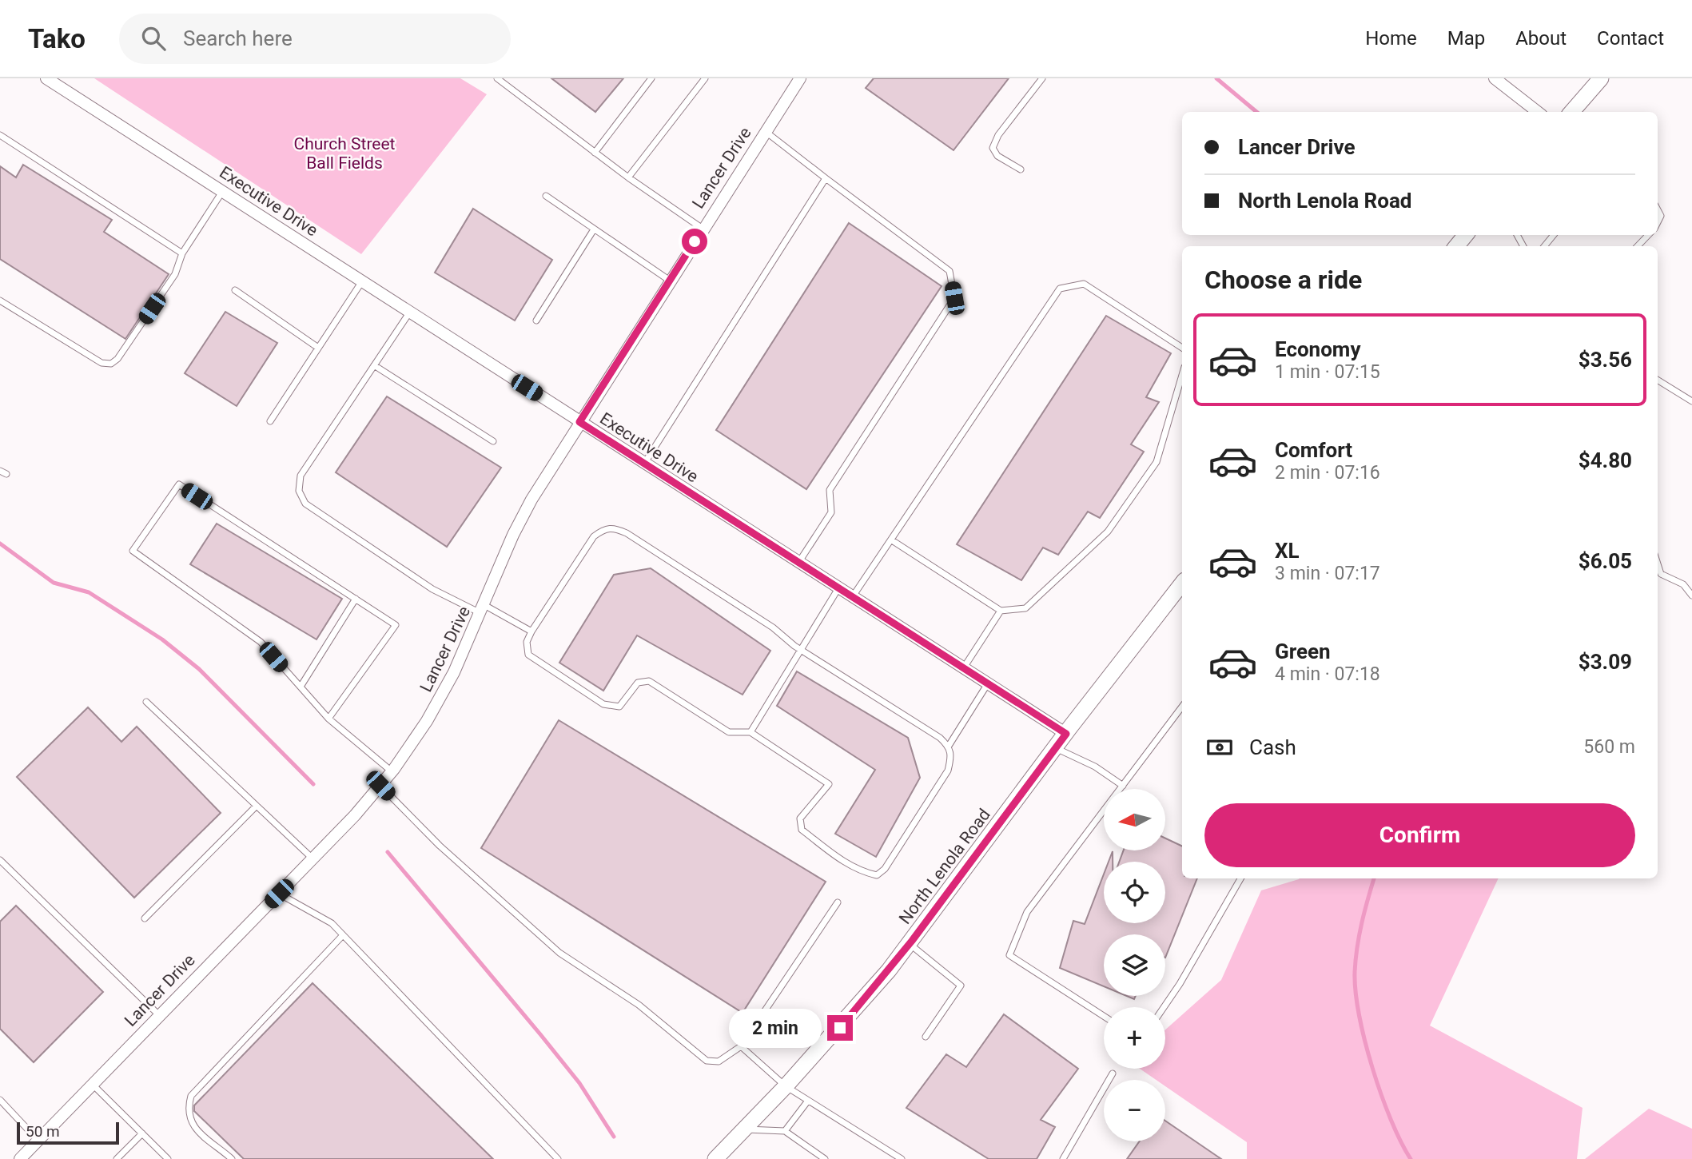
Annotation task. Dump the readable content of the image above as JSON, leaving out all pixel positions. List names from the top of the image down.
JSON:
{
  "streets": {
    "main road": ["North Lenola Road"],
    "street": ["Lancer Drive", "Executive Drive"]
  },
  "crossings": [
    ["Lancer Drive", "Executive Drive"],
    ["Executive Drive", "North Lenola Road"]
  ],
  "parks": ["Church Street Ball Fields"],
  "scale_bar": "50 m",
  "north": "left",
  "page": {
    "header": "Tako",
    "search": "Search here",
    "nav": [
      "Home",
      "Map",
      "About",
      "Contact"
    ],
    "banner": ["Lancer Drive", "North Lenola Road"],
    "heading": "Choose a ride",
    "list": [
      {
        "name": "Economy",
        "note": "1 min · 07:15",
        "value": "$3.56"
      },
      {
        "name": "Comfort",
        "note": "2 min · 07:16",
        "value": "$4.80"
      },
      {
        "name": "XL",
        "note": "3 min · 07:17",
        "value": "$6.05"
      },
      {
        "name": "Green",
        "note": "4 min · 07:18",
        "value": "$3.09"
      }
    ],
    "pay": ["Cash", "560 m"],
    "map_buttons": ["+", "−"],
    "buttons": "Confirm",
    "bubble": "2 min",
    "scale": "50 m"
  }
}
